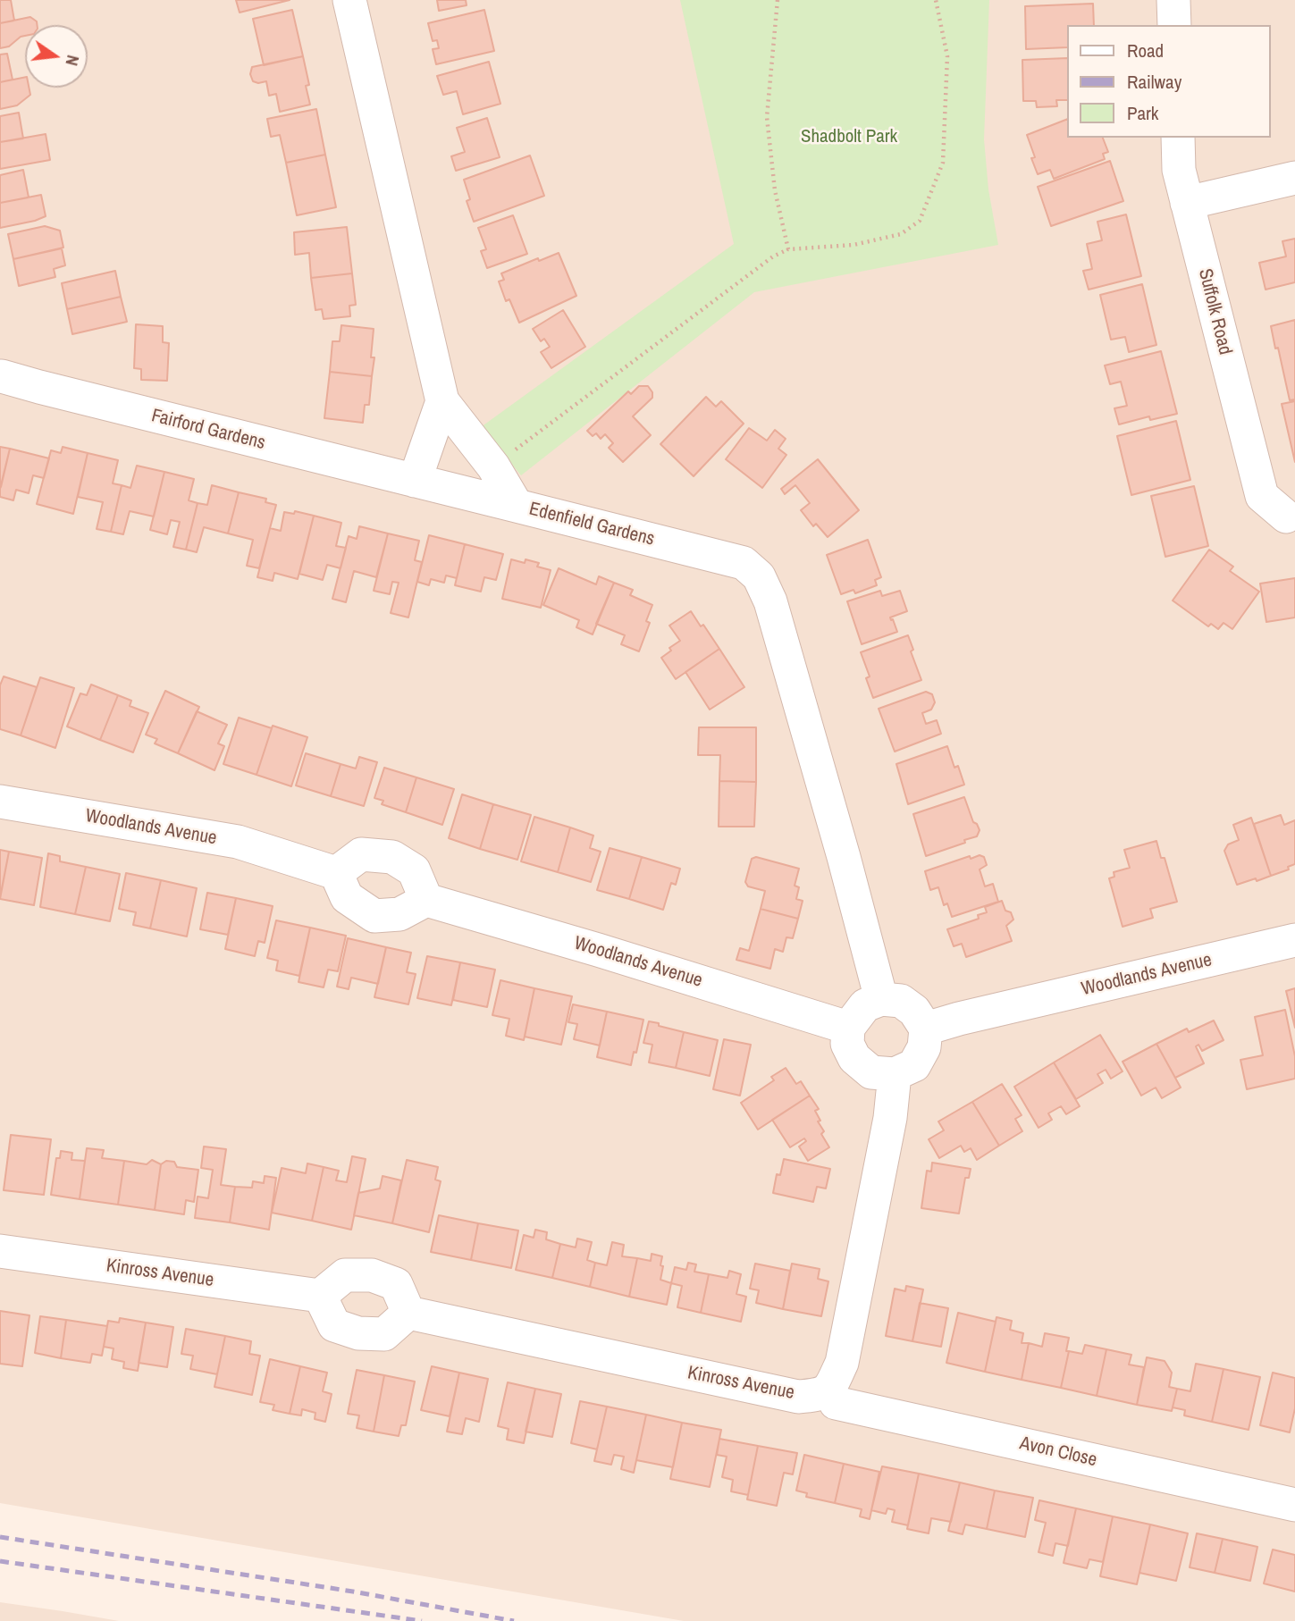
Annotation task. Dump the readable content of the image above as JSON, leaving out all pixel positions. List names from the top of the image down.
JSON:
{
  "streets": {
    "street": [
      "Suffolk Road",
      "Fairford Gardens",
      "Edenfield Gardens",
      "Woodlands Avenue",
      "Kinross Avenue",
      "Avon Close"
    ]
  },
  "crossings": [
    ["Fairford Gardens", "Edenfield Gardens"],
    ["Edenfield Gardens", "Woodlands Avenue"],
    ["Kinross Avenue", "Avon Close"]
  ],
  "parks": ["Shadbolt Park"],
  "legend": ["Road", "Railway", "Park"],
  "north": "right"
}
